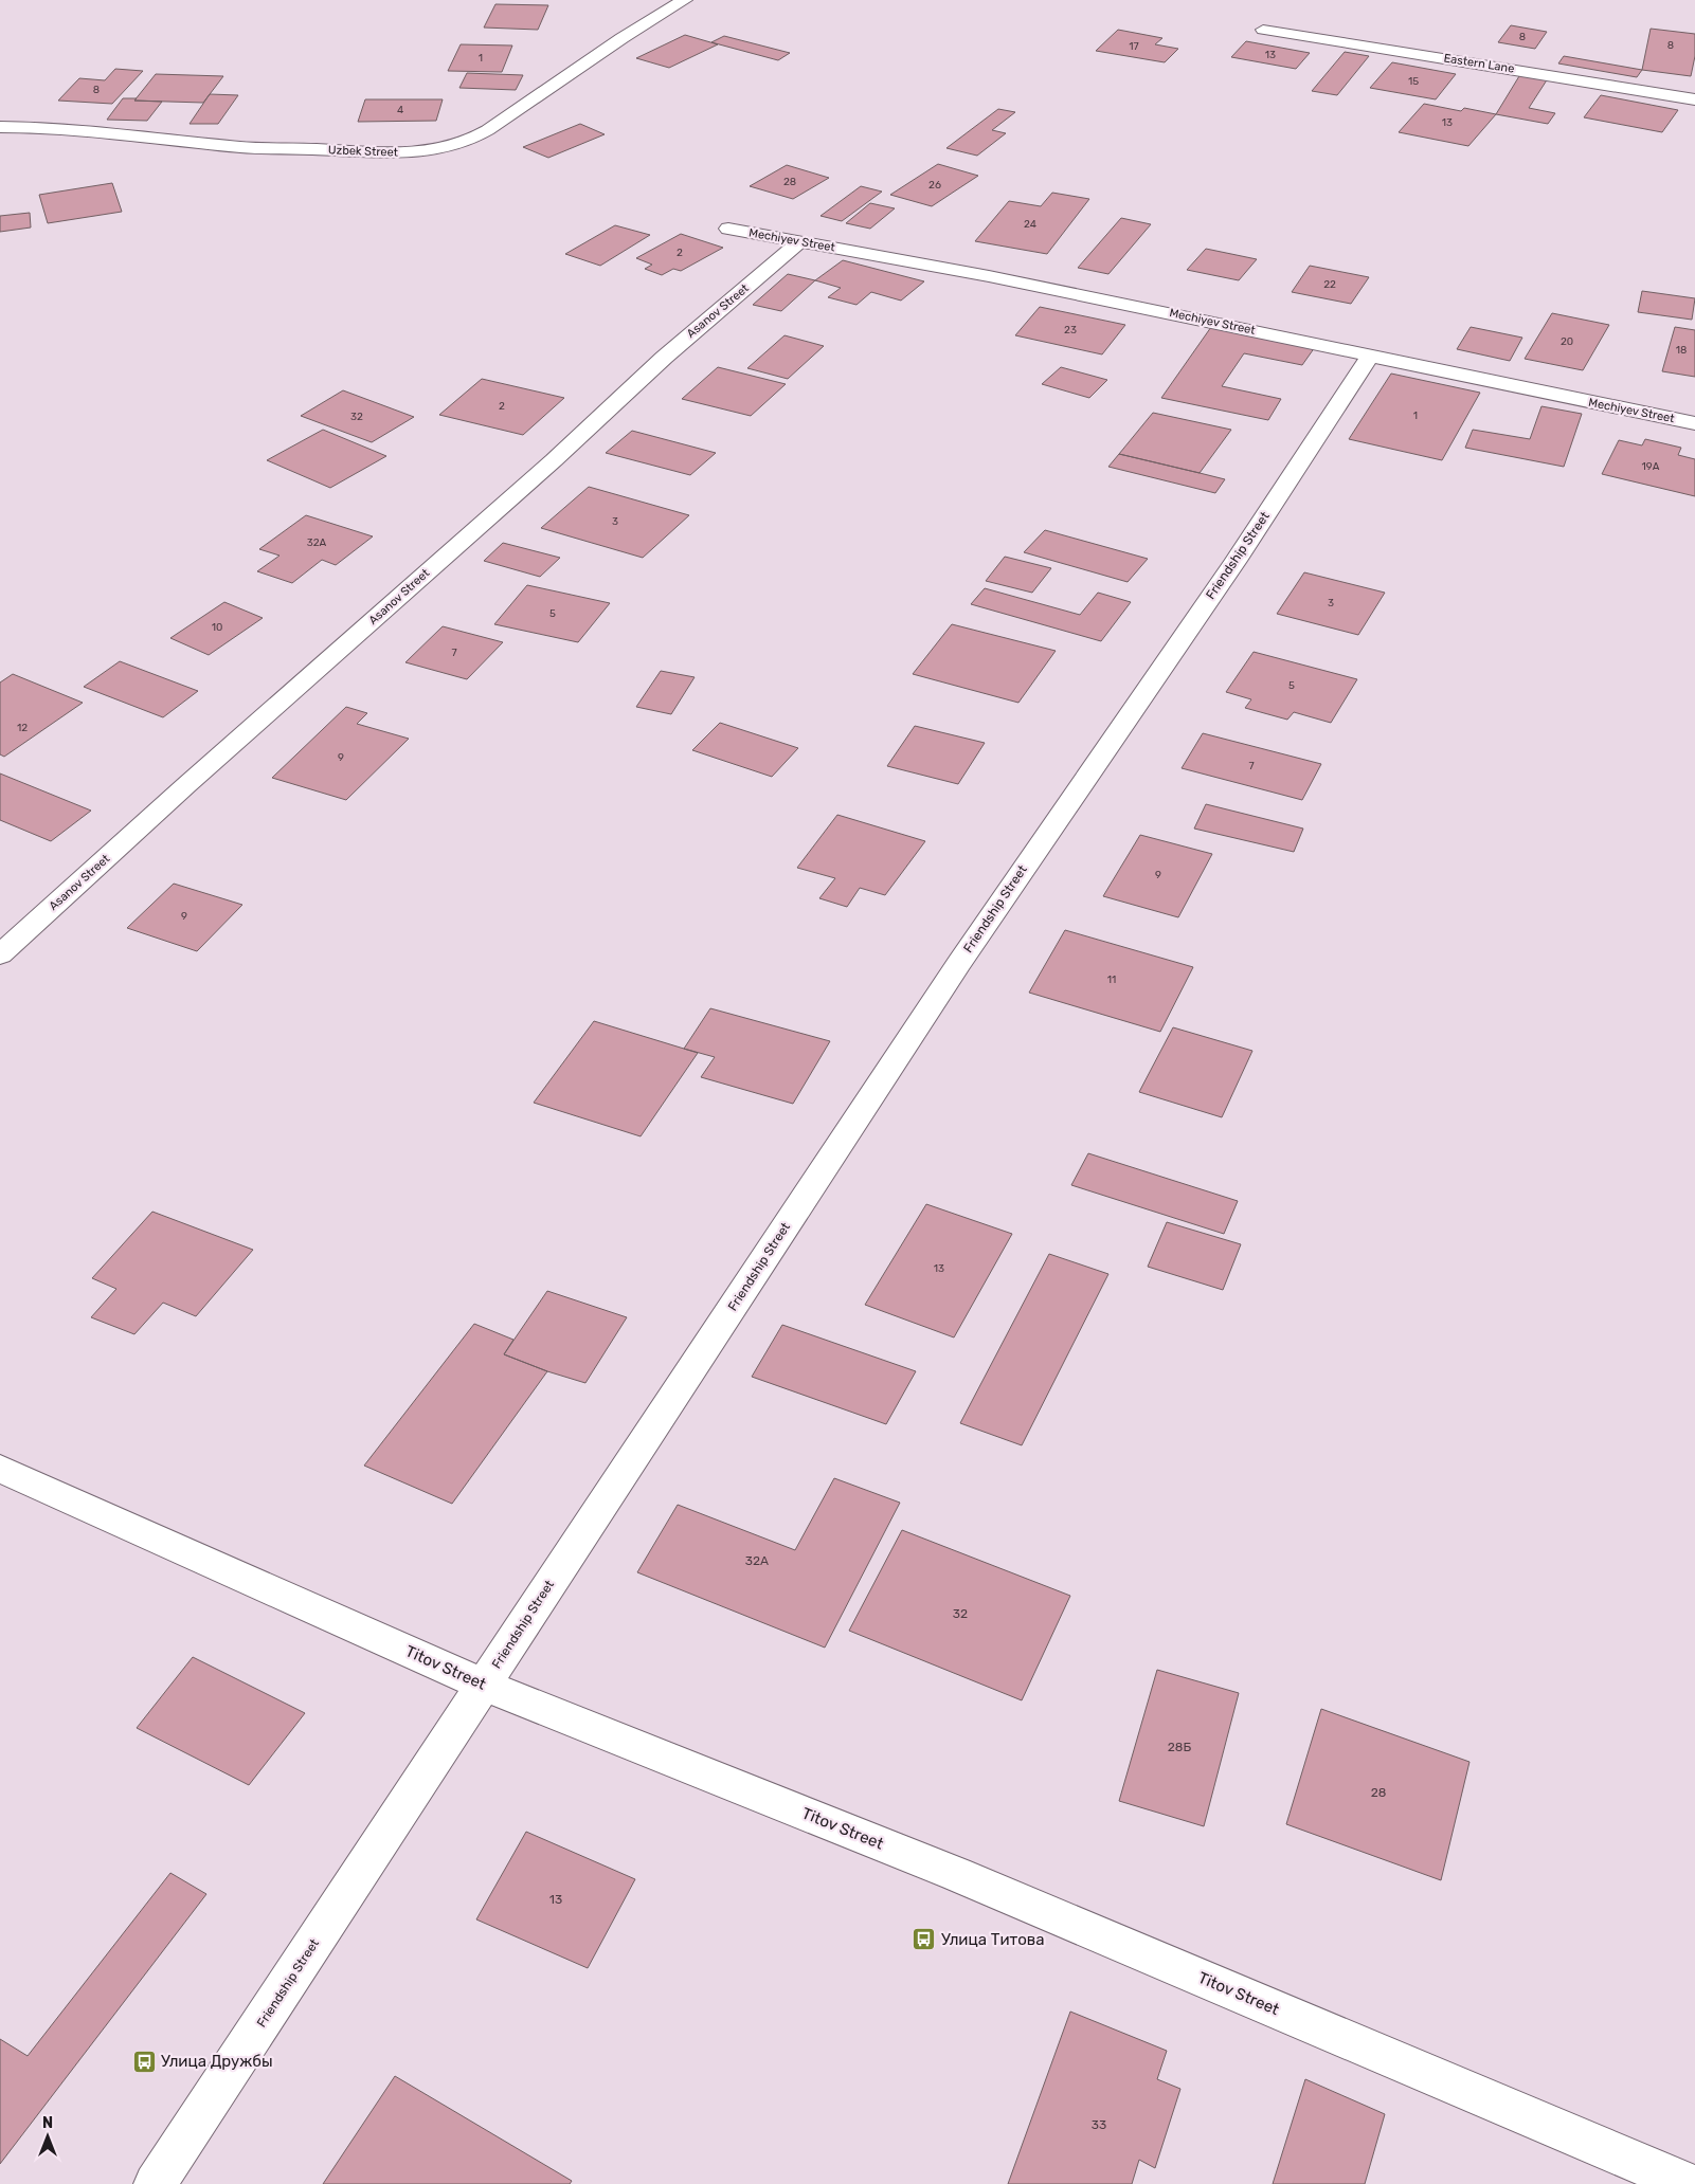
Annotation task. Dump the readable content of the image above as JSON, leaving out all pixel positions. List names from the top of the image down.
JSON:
{
  "streets": {
    "street": [
      "Eastern Lane",
      "Uzbek Street",
      "Mechiyev Street",
      "Asanov Street",
      "Friendship Street",
      "Titov Street"
    ]
  },
  "crossings": [
    ["Mechiyev Street", "Asanov Street"],
    ["Mechiyev Street", "Friendship Street"],
    ["Friendship Street", "Titov Street"]
  ],
  "places": {
    "bus stop": ["Улица Титова", "Улица Дружбы"]
  },
  "house_numbers": [
    "8",
    "8",
    "17",
    "13",
    "1",
    "15",
    "8",
    "4",
    "13",
    "28",
    "26",
    "24",
    "2",
    "22",
    "23",
    "20",
    "18",
    "2",
    "1",
    "32",
    "19А",
    "3",
    "32А",
    "3",
    "5",
    "10",
    "7",
    "5",
    "12",
    "9",
    "7",
    "9",
    "9",
    "11",
    "13",
    "32А",
    "32",
    "28Б",
    "28",
    "13",
    "33"
  ],
  "north": "top"
}
